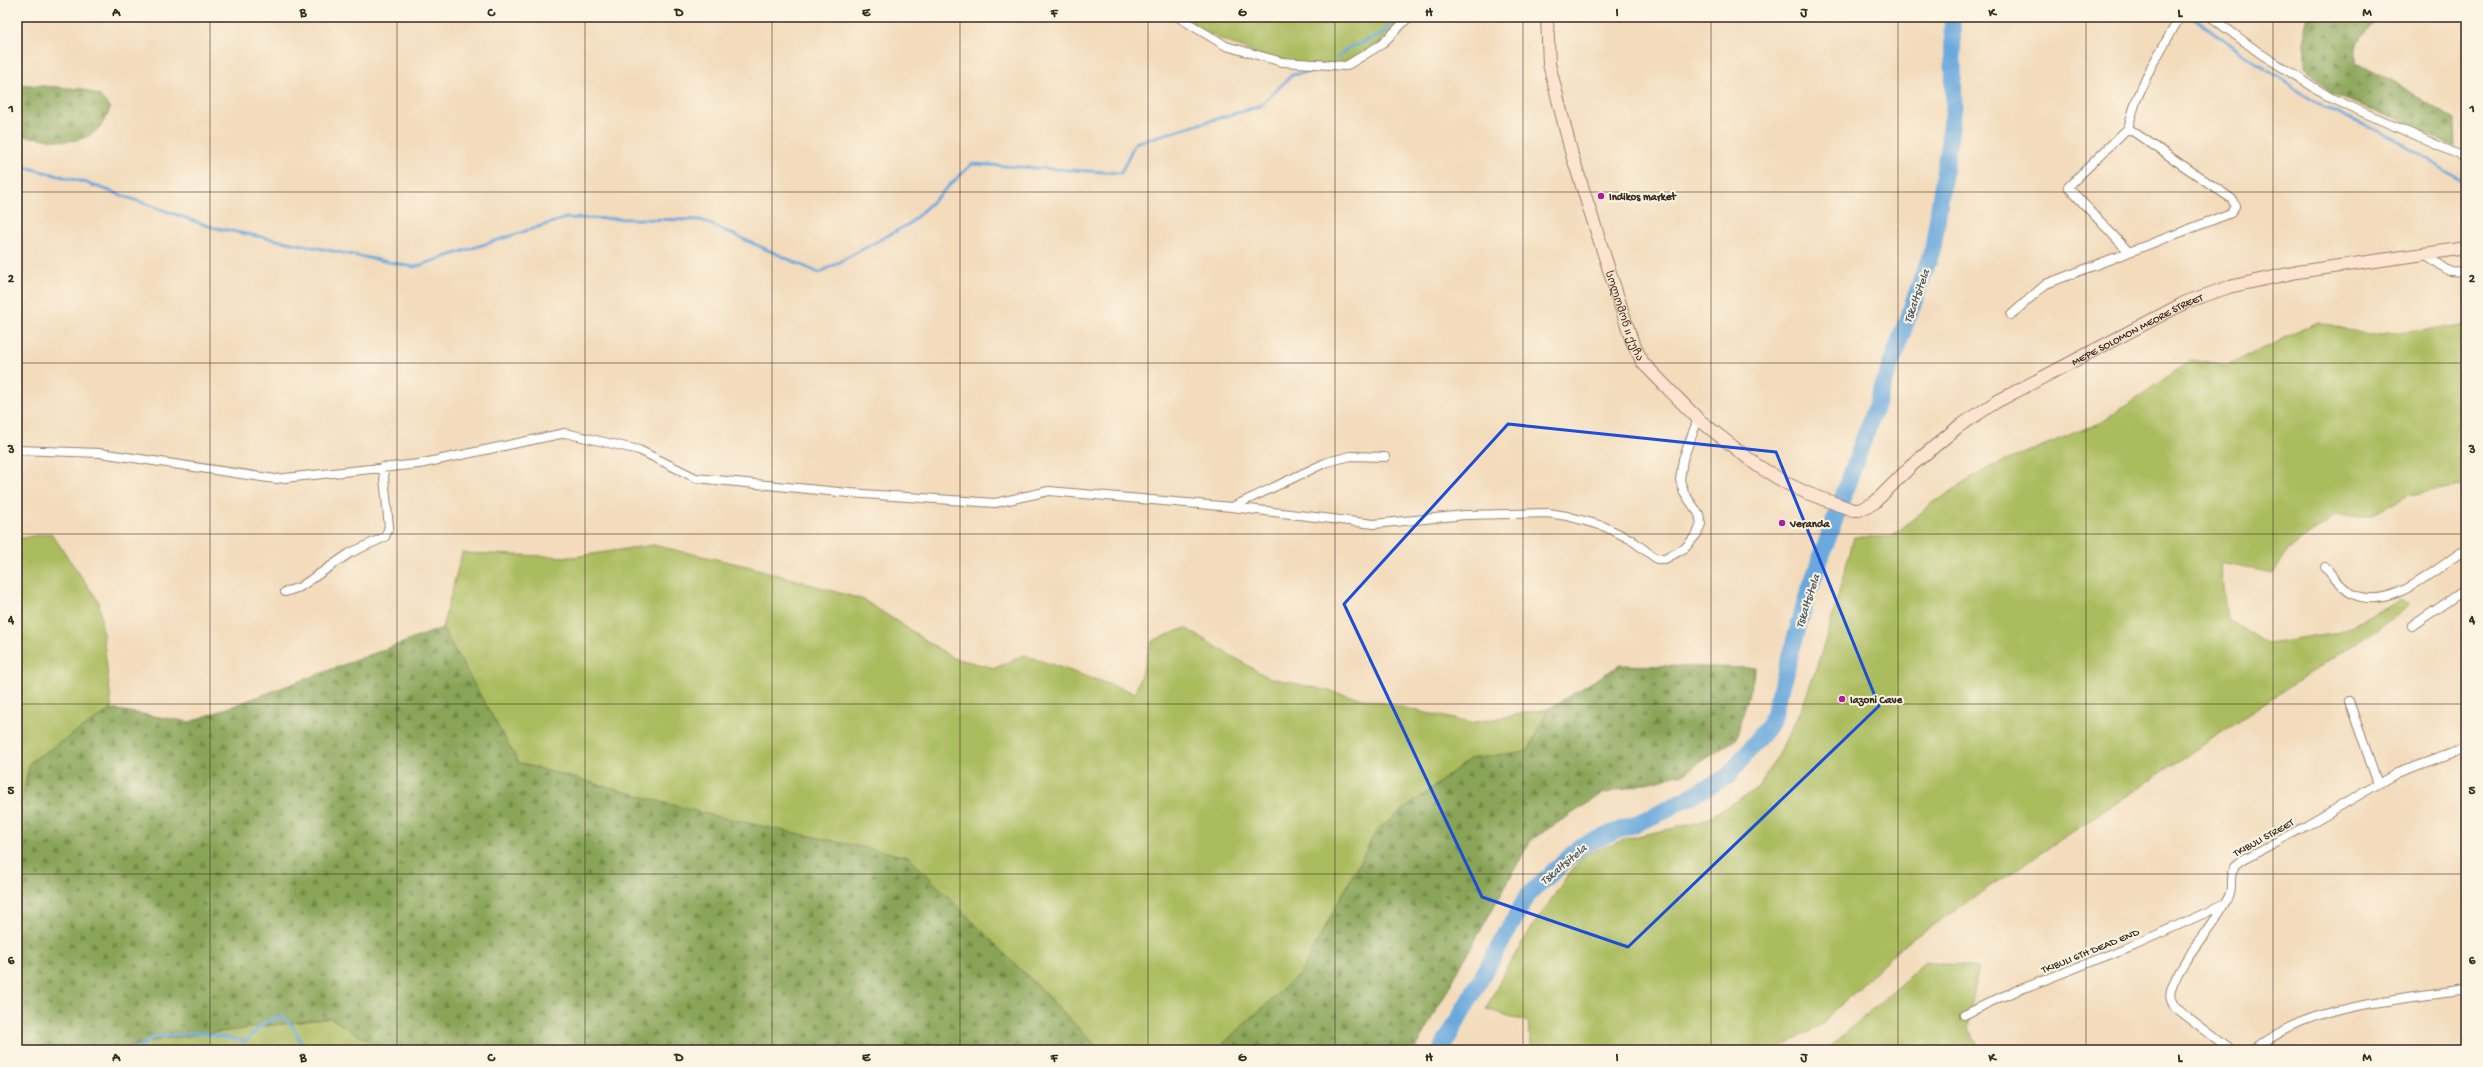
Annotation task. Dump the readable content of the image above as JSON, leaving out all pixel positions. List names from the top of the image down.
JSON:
{
  "streets": {
    "main road": ["სოლომონ II ქუჩა", "MEPE SOLOMON MEORE STREET"],
    "street": ["TKIBULI STREET", "TKIBULI 6TH DEAD END"]
  },
  "crossings": [
    ["სოლომონ II ქუჩა", "MEPE SOLOMON MEORE STREET"],
    ["TKIBULI STREET", "TKIBULI 6TH DEAD END"]
  ],
  "water": ["Tskaltsitela"],
  "places": ["Indikos market", "Veranda", "Iazoni Cave"],
  "grid": {
    "columns": [
      "A",
      "B",
      "C",
      "D",
      "E",
      "F",
      "G",
      "H",
      "I",
      "J",
      "K",
      "L",
      "M"
    ],
    "rows": [
      "1",
      "2",
      "3",
      "4",
      "5",
      "6"
    ]
  }
}
